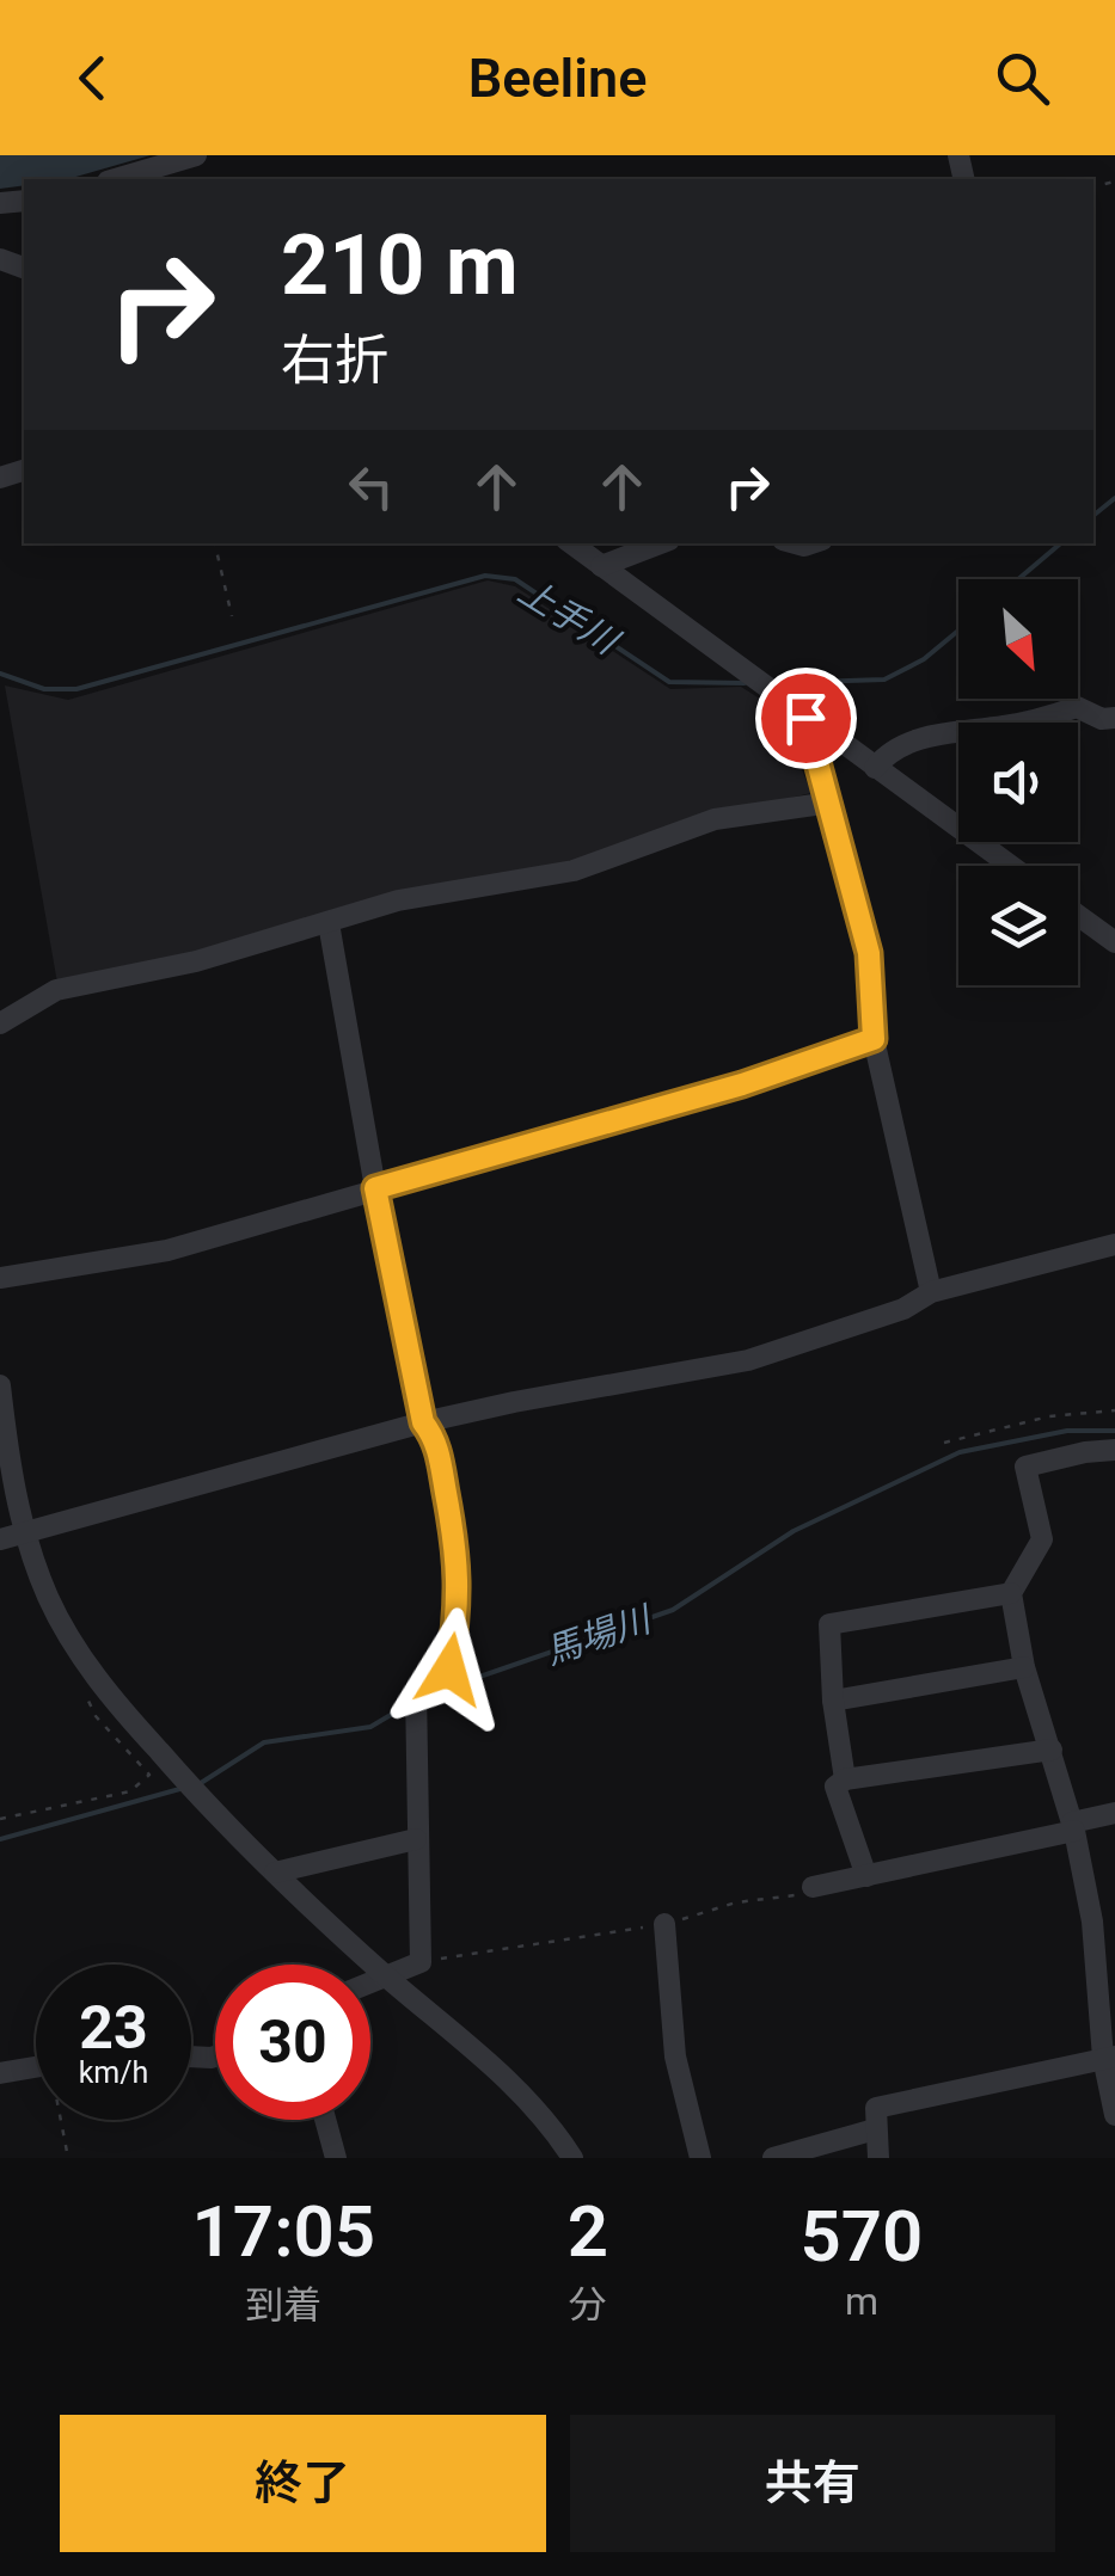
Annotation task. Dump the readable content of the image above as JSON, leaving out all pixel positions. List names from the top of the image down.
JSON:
{
  "water": ["上手川", "馬場川"],
  "north": "bottom right",
  "page": {
    "header": "Beeline",
    "turn": ["210 m", "右折"],
    "speed": "23 km/h",
    "limit": "30",
    "eta": [
      "17:05",
      "到着",
      "2",
      "分",
      "570",
      "m"
    ],
    "buttons": ["終了", "共有"]
  }
}
